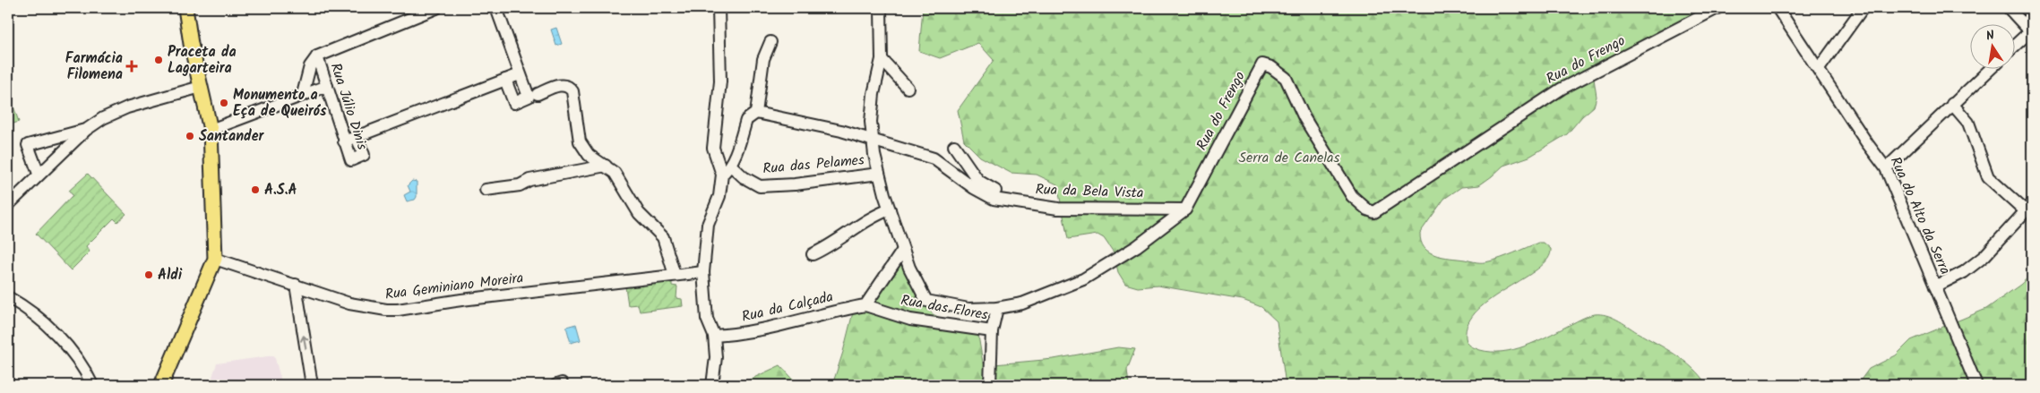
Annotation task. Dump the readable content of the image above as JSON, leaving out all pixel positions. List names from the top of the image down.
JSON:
{
  "streets": {
    "street": [
      "Rua do Frengo",
      "Rua Júlio Dinis",
      "Rua das Pelames",
      "Rua da Bela Vista",
      "Rua do Alto da Serra",
      "Rua Geminiano Moreira",
      "Rua da Calçada",
      "Rua das Flores"
    ]
  },
  "crossings": [
    ["Rua do Frengo", "Rua das Pelames"],
    ["Rua do Frengo", "Rua da Bela Vista"],
    ["Rua da Calçada", "Rua das Flores"]
  ],
  "parks": ["Serra de Canelas"],
  "places": {
    "other": [
      "Praceta da Lagarteira",
      "Monumento a Eça de Queirós",
      "Santander",
      "A.S.A",
      "Aldi"
    ],
    "health": ["Farmácia Filomena"]
  },
  "north": "top"
}
